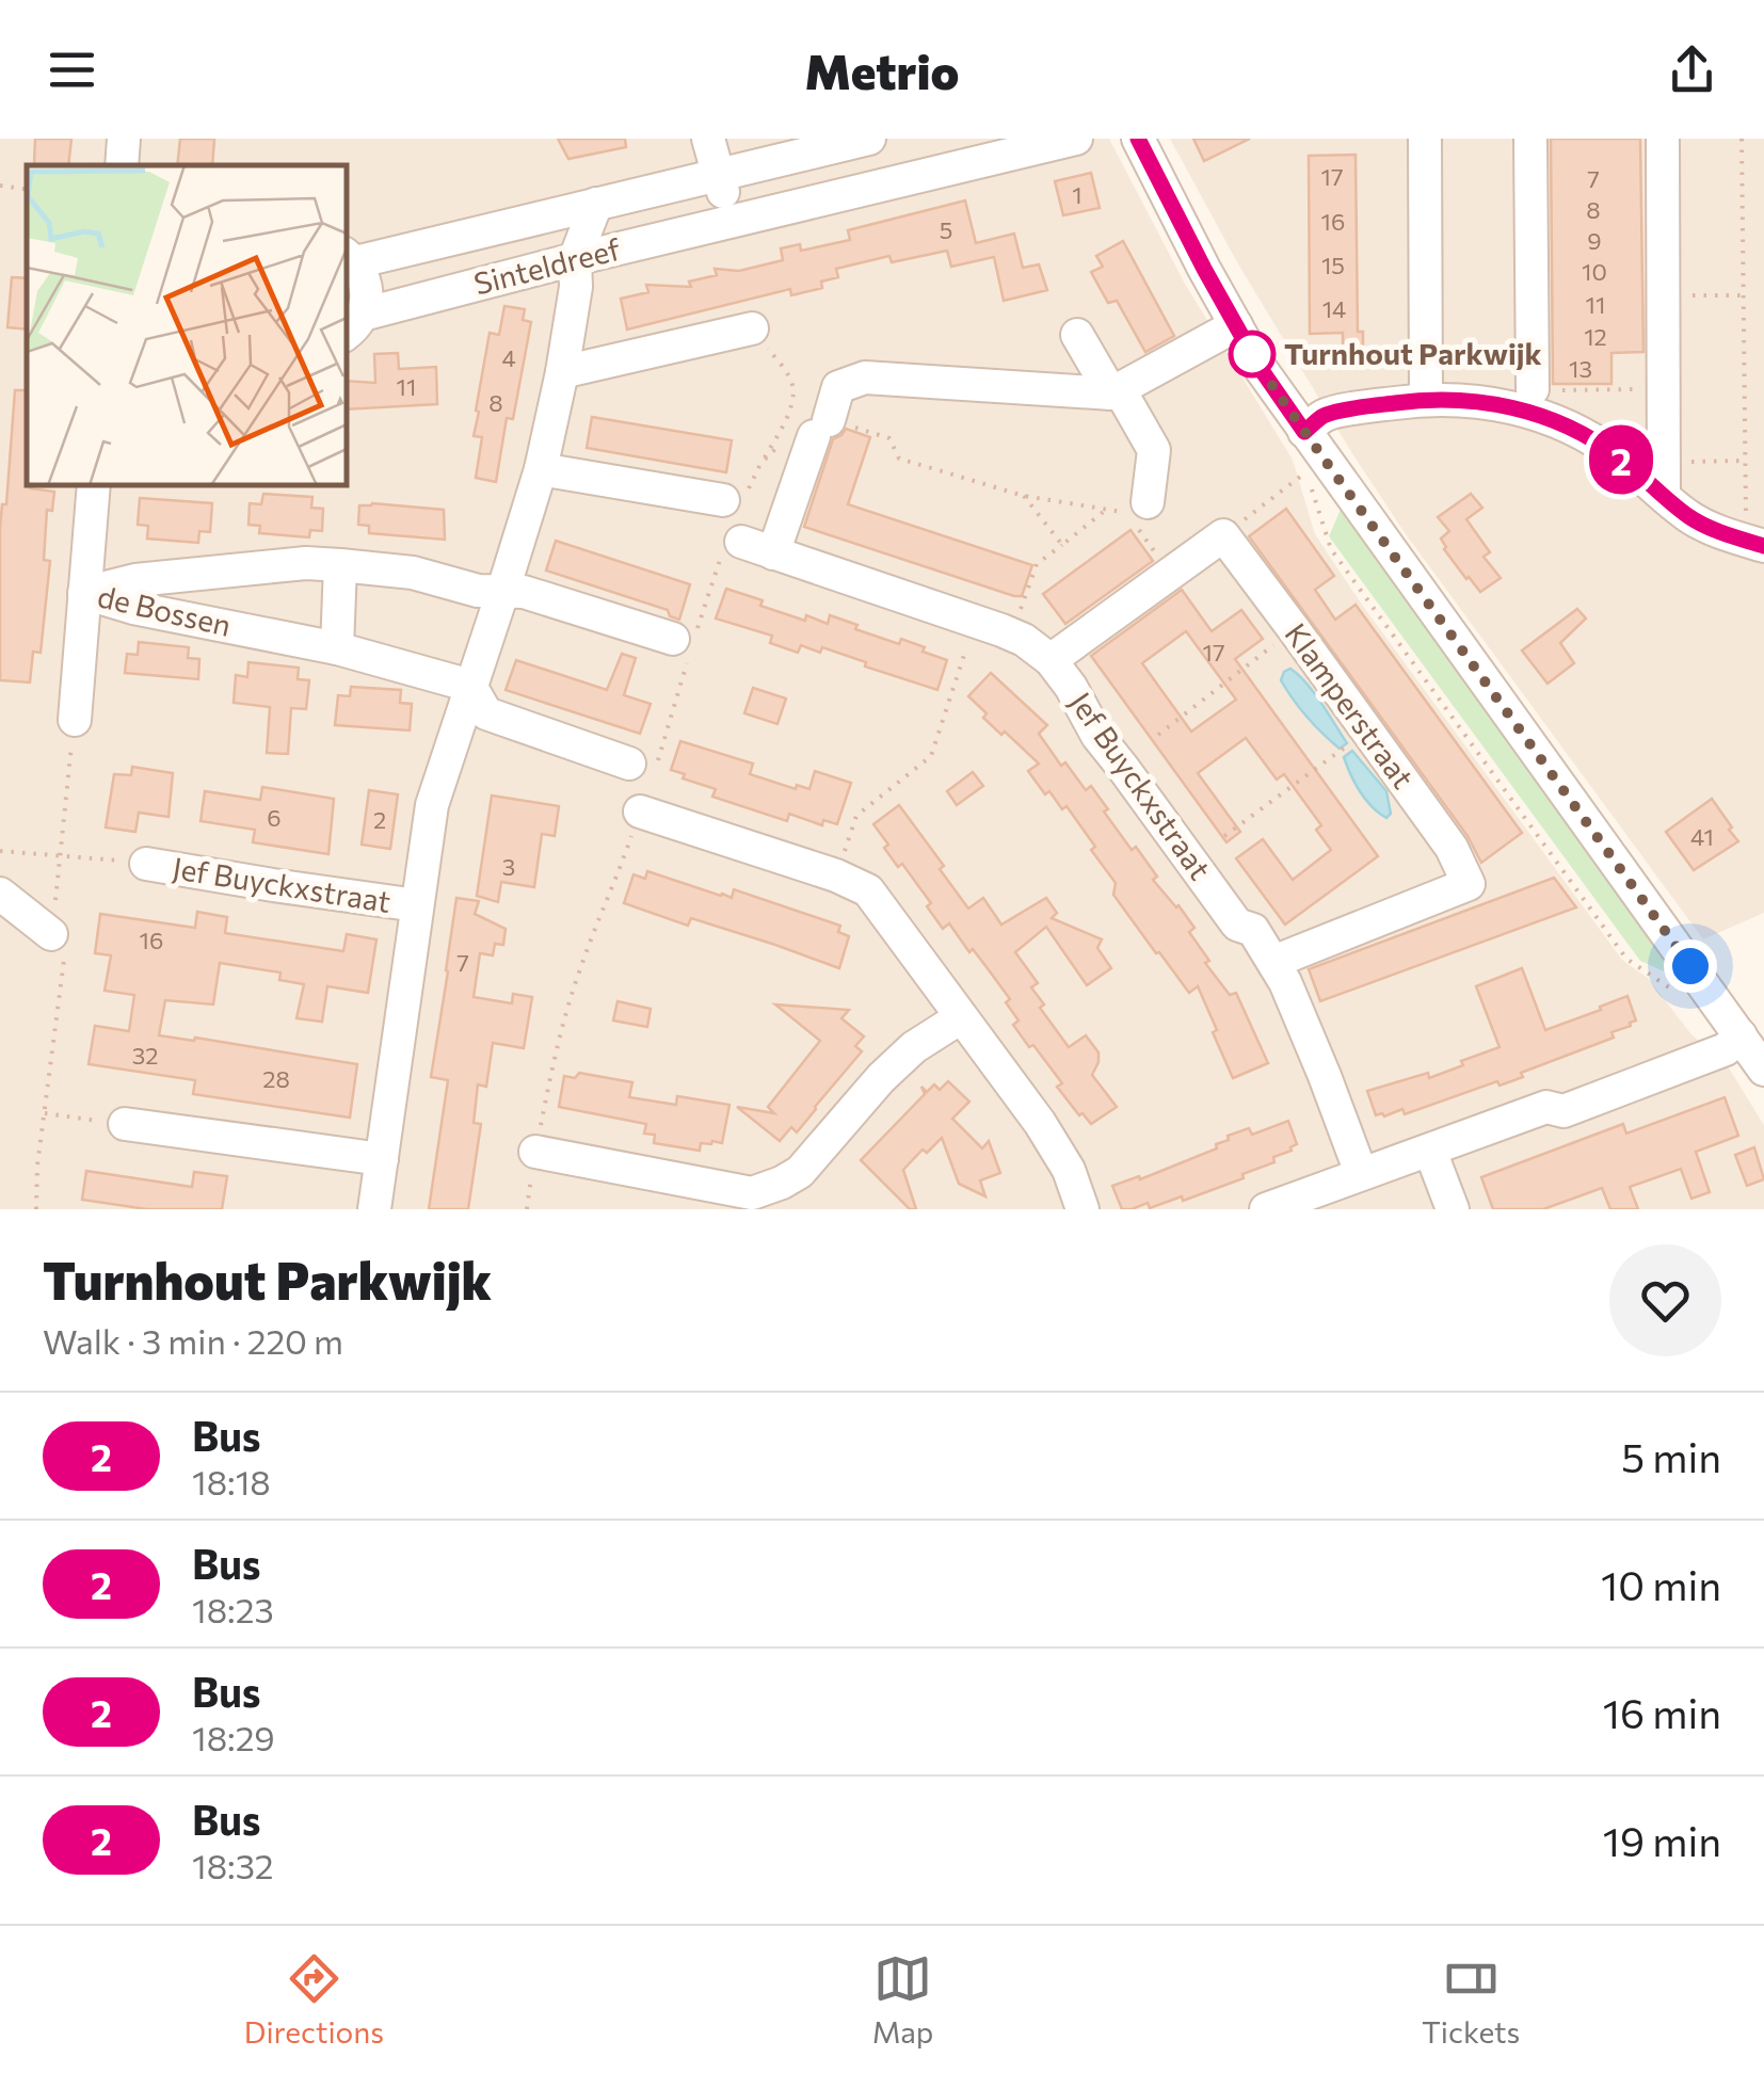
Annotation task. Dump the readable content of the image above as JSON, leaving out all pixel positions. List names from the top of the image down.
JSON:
{
  "streets": {
    "street": [
      "Sinteldreef",
      "de Bossen",
      "Klamperstraat",
      "Jef Buyckxstraat"
    ]
  },
  "crossings": [
    ["de Bossen", "Jef Buyckxstraat"],
    ["Klamperstraat", "Jef Buyckxstraat"]
  ],
  "places": ["Turnhout Parkwijk"],
  "lines": ["bus line 2"],
  "house_numbers": [
    "17",
    "7",
    "1",
    "8",
    "16",
    "5",
    "9",
    "15",
    "10",
    "11",
    "14",
    "12",
    "4",
    "13",
    "11",
    "8",
    "17",
    "6",
    "2",
    "41",
    "3",
    "16",
    "7",
    "32",
    "28"
  ],
  "page": {
    "header": "Metrio",
    "on_map": "2",
    "heading": ["Turnhout Parkwijk", "Walk · 3 min · 220 m"],
    "list": [
      {
        "mark": "2",
        "name": "Bus",
        "note": "18:18",
        "value": "5 min"
      },
      {
        "mark": "2",
        "name": "Bus",
        "note": "18:23",
        "value": "10 min"
      },
      {
        "mark": "2",
        "name": "Bus",
        "note": "18:29",
        "value": "16 min"
      },
      {
        "mark": "2",
        "name": "Bus",
        "note": "18:32",
        "value": "19 min"
      }
    ],
    "tabs": ["Directions", "Map", "Tickets"]
  }
}
